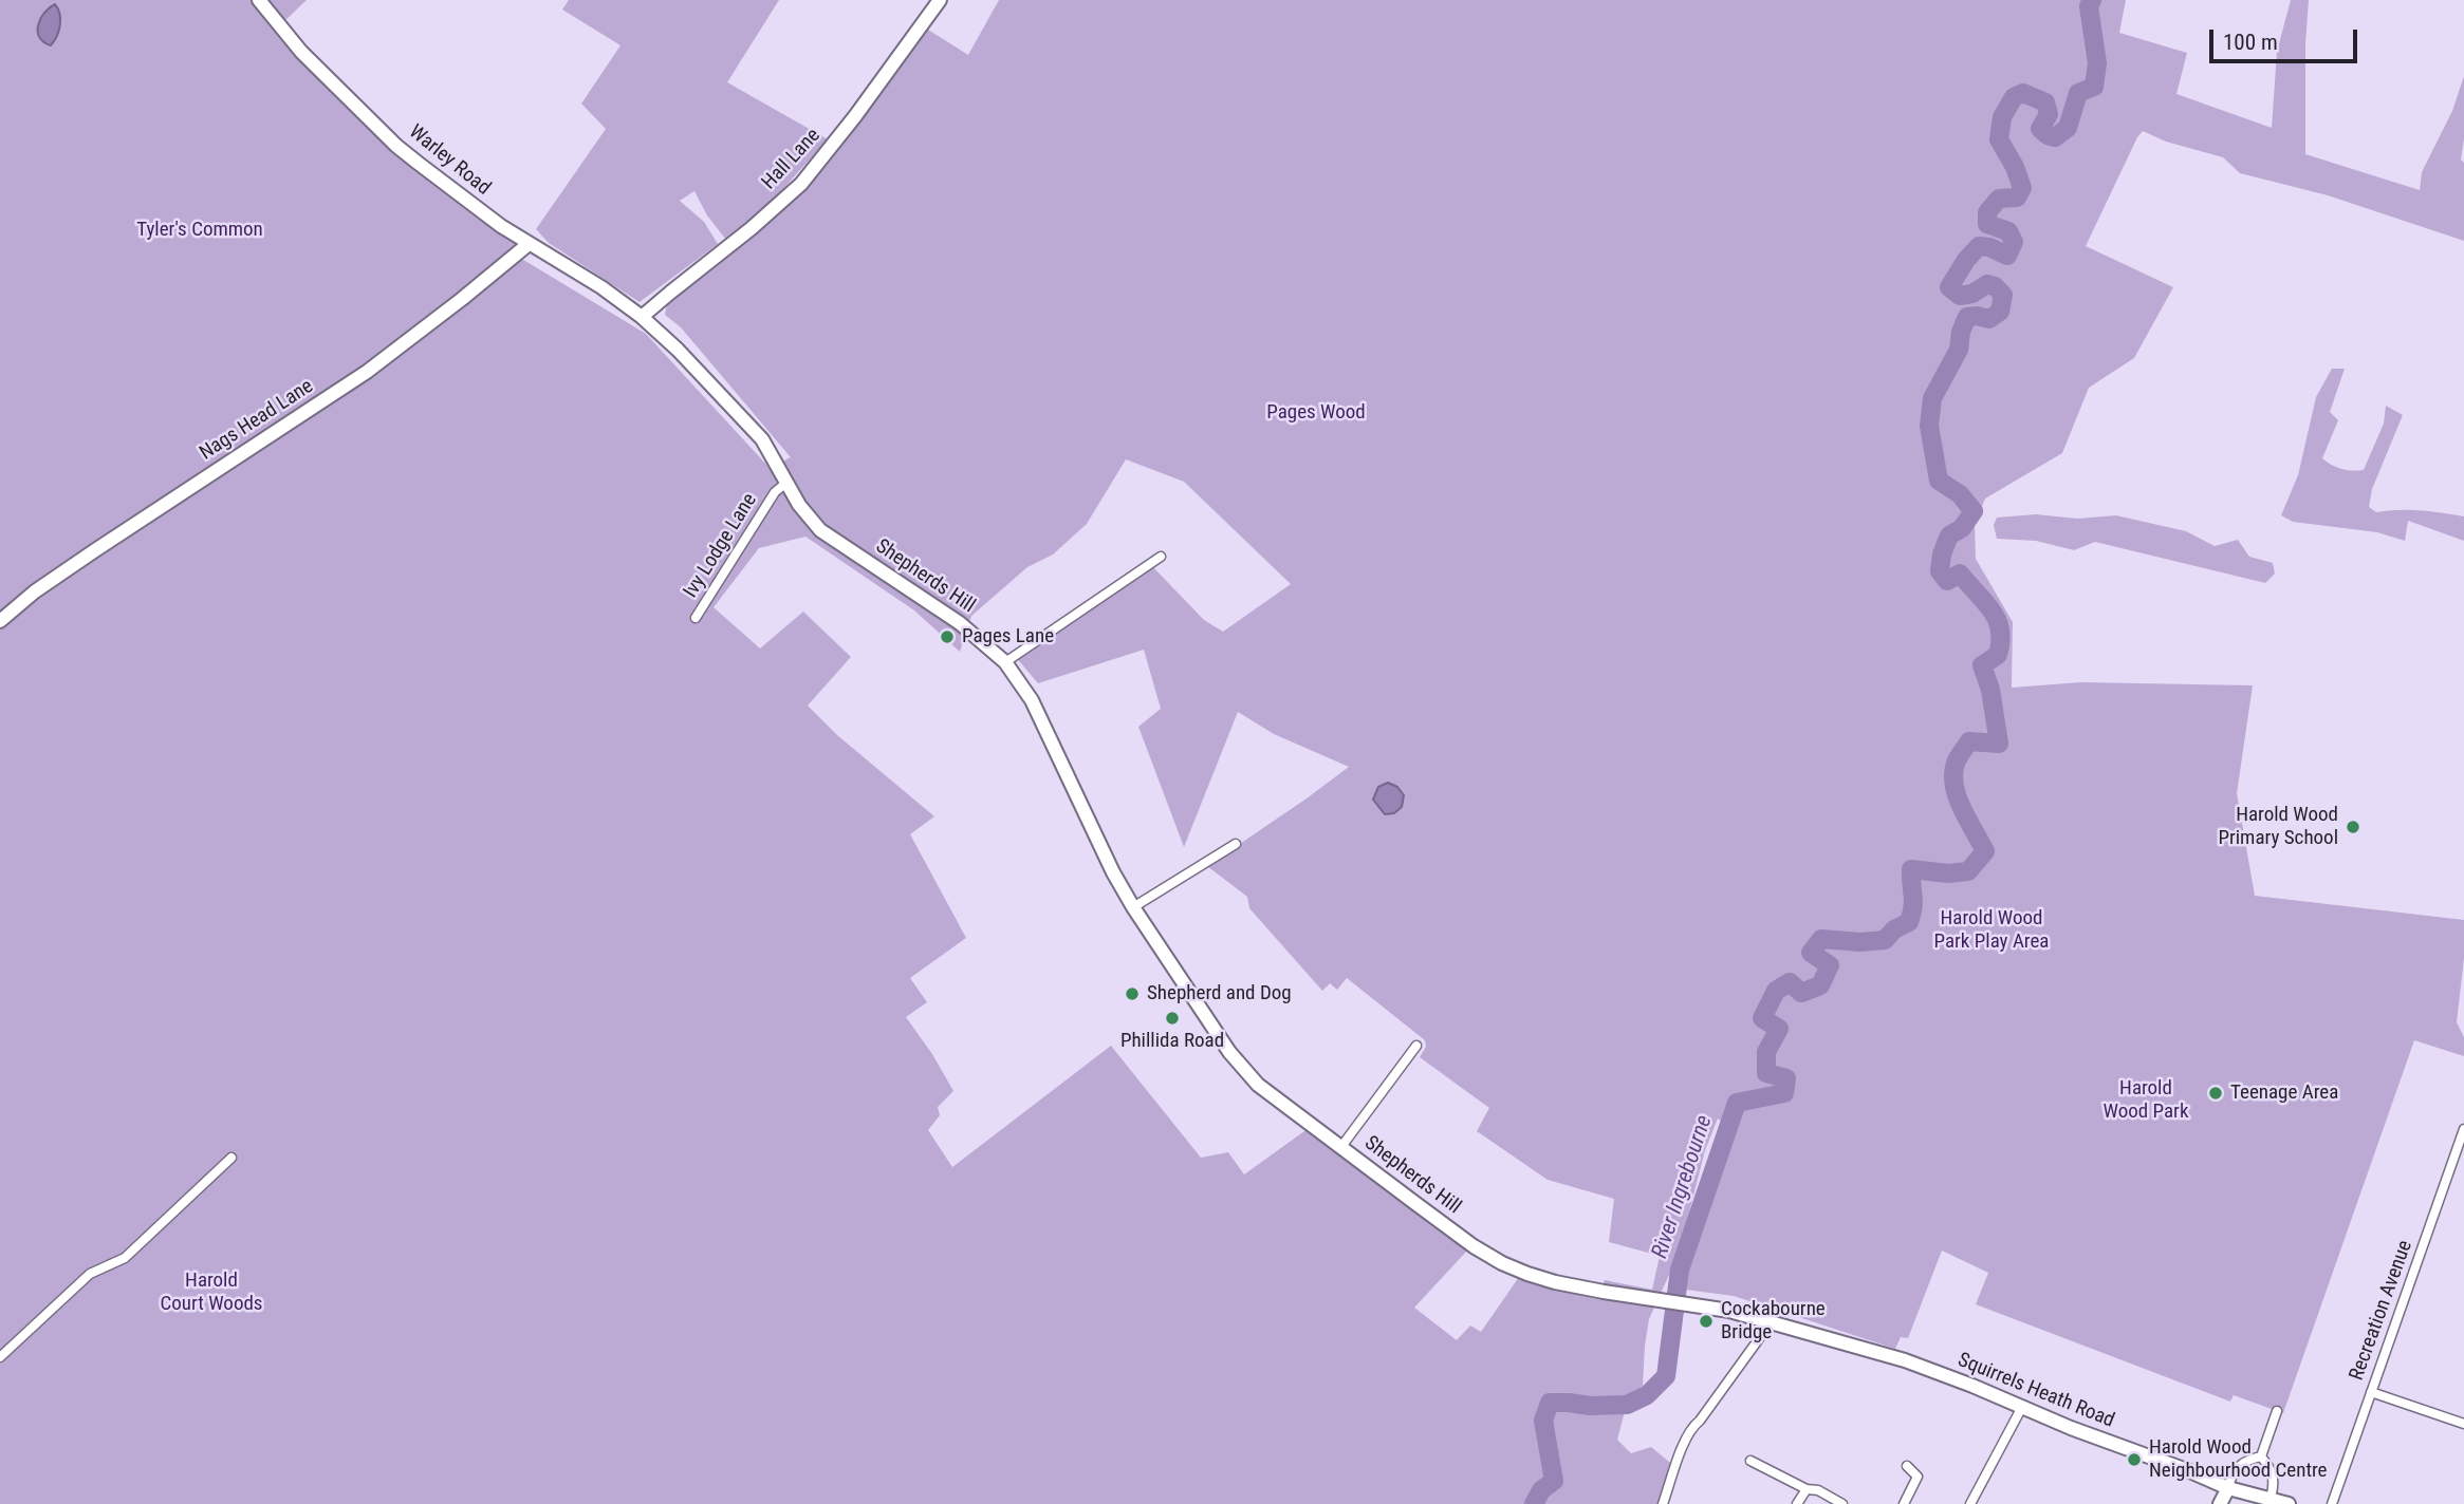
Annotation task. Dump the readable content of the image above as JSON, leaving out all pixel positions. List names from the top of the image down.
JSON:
{
  "streets": {
    "street": [
      "Hall Lane",
      "Warley Road",
      "Nags Head Lane",
      "Ivy Lodge Lane",
      "Shepherds Hill",
      "Recreation Avenue",
      "Squirrels Heath Road"
    ]
  },
  "crossings": [
    ["Hall Lane", "Warley Road"],
    ["Hall Lane", "Shepherds Hill"],
    ["Warley Road", "Nags Head Lane"],
    ["Warley Road", "Shepherds Hill"],
    ["Ivy Lodge Lane", "Shepherds Hill"],
    ["Shepherds Hill", "Squirrels Heath Road"]
  ],
  "water": ["River Ingrebourne"],
  "parks": [
    "Tyler's Common",
    "Pages Wood",
    "Harold Wood Park Play Area",
    "Harold Wood Park",
    "Harold Court Woods"
  ],
  "places": [
    "Pages Lane",
    "Harold Wood Primary School",
    "Shepherd and Dog",
    "Phillida Road",
    "Teenage Area",
    "Cockabourne Bridge",
    "Harold Wood Neighbourhood Centre"
  ],
  "scale_bar": "100 m"
}
